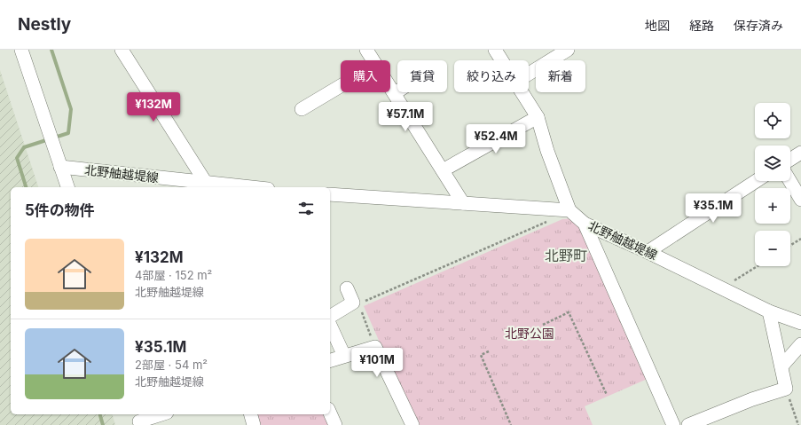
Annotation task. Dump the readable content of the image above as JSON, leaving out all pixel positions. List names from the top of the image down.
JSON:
{
  "streets": {
    "street": ["北野舳越堤線"]
  },
  "districts": ["北野町"],
  "parks": ["北野公園"],
  "page": {
    "header": "Nestly",
    "nav": ["地図", "経路", "保存済み"],
    "chip": [
      "購入",
      "賃貸",
      "絞り込み",
      "新着"
    ],
    "price": [
      "¥132M",
      "¥57.1M",
      "¥52.4M",
      "¥35.1M",
      "¥101M"
    ],
    "map_buttons": ["+", "−"],
    "heading": "5件の物件",
    "list": [
      {
        "name": "¥132M",
        "note": "4部屋 · 152 m² · 北野舳越堤線"
      },
      {
        "name": "¥35.1M",
        "note": "2部屋 · 54 m² · 北野舳越堤線"
      }
    ]
  }
}
